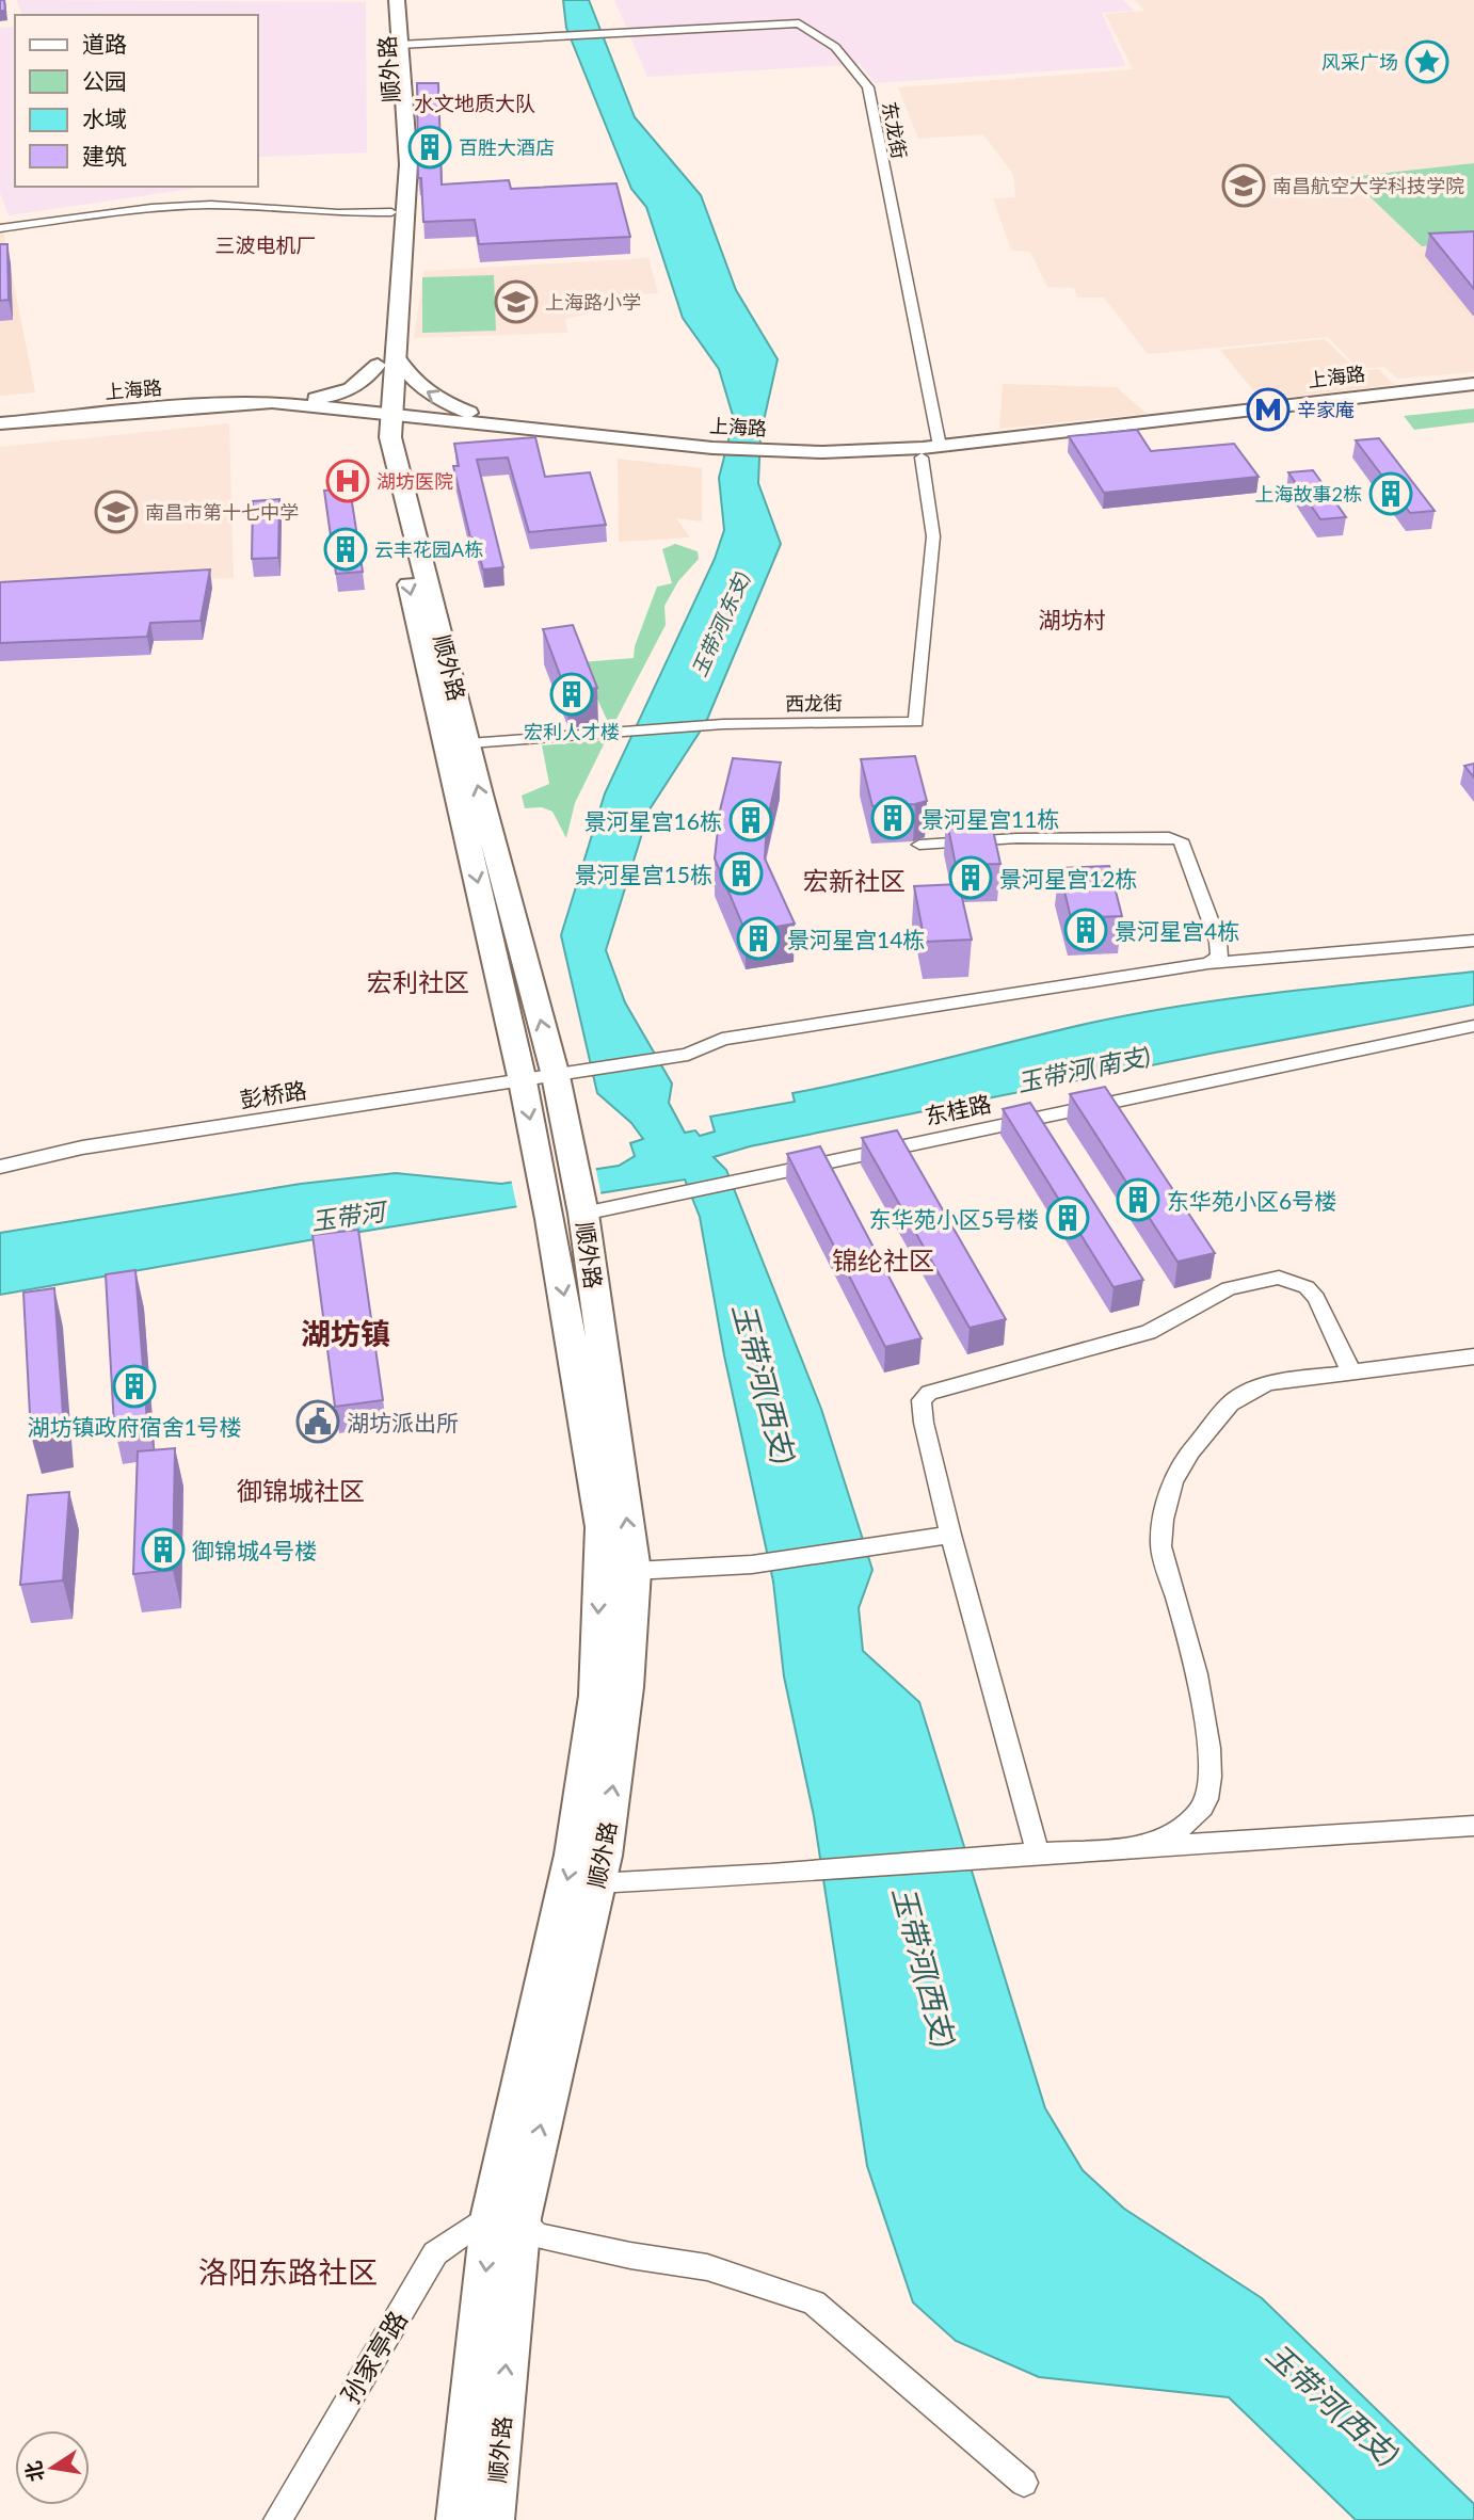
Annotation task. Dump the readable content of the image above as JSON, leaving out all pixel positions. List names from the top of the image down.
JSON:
{
  "streets": {
    "main road": ["顺外路", "上海路"],
    "street": [
      "东龙街",
      "西龙街",
      "彭桥路",
      "东桂路",
      "孙家亭路"
    ]
  },
  "crossings": [
    ["顺外路", "东龙街"],
    ["顺外路", "上海路"],
    ["顺外路", "西龙街"],
    ["顺外路", "彭桥路"],
    ["顺外路", "东桂路"],
    ["顺外路", "孙家亭路"],
    ["东龙街", "上海路"],
    ["上海路", "西龙街"]
  ],
  "districts": [
    "水文地质大队",
    "三波电机厂",
    "湖坊村",
    "宏新社区",
    "宏利社区",
    "锦纶社区",
    "湖坊镇",
    "御锦城社区",
    "洛阳东路社区"
  ],
  "water": [
    "玉带河(东支)",
    "玉带河(南支)",
    "玉带河",
    "玉带河(西支)"
  ],
  "places": {
    "place": ["风采广场"],
    "building": [
      "百胜大酒店",
      "上海故事2栋",
      "云丰花园A栋",
      "宏利人才楼",
      "景河星宫11栋",
      "景河星宫16栋",
      "景河星宫15栋",
      "景河星宫12栋",
      "景河星宫4栋",
      "景河星宫14栋",
      "东华苑小区6号楼",
      "东华苑小区5号楼",
      "湖坊镇政府宿舍1号楼",
      "御锦城4号楼"
    ],
    "school or university": ["南昌航空大学科技学院", "上海路小学", "南昌市第十七中学"],
    "metro station": ["辛家庵"],
    "hospital": ["湖坊医院"],
    "public building": ["湖坊派出所"]
  },
  "legend": [
    "道路",
    "公园",
    "水域",
    "建筑"
  ],
  "north": "left"
}
